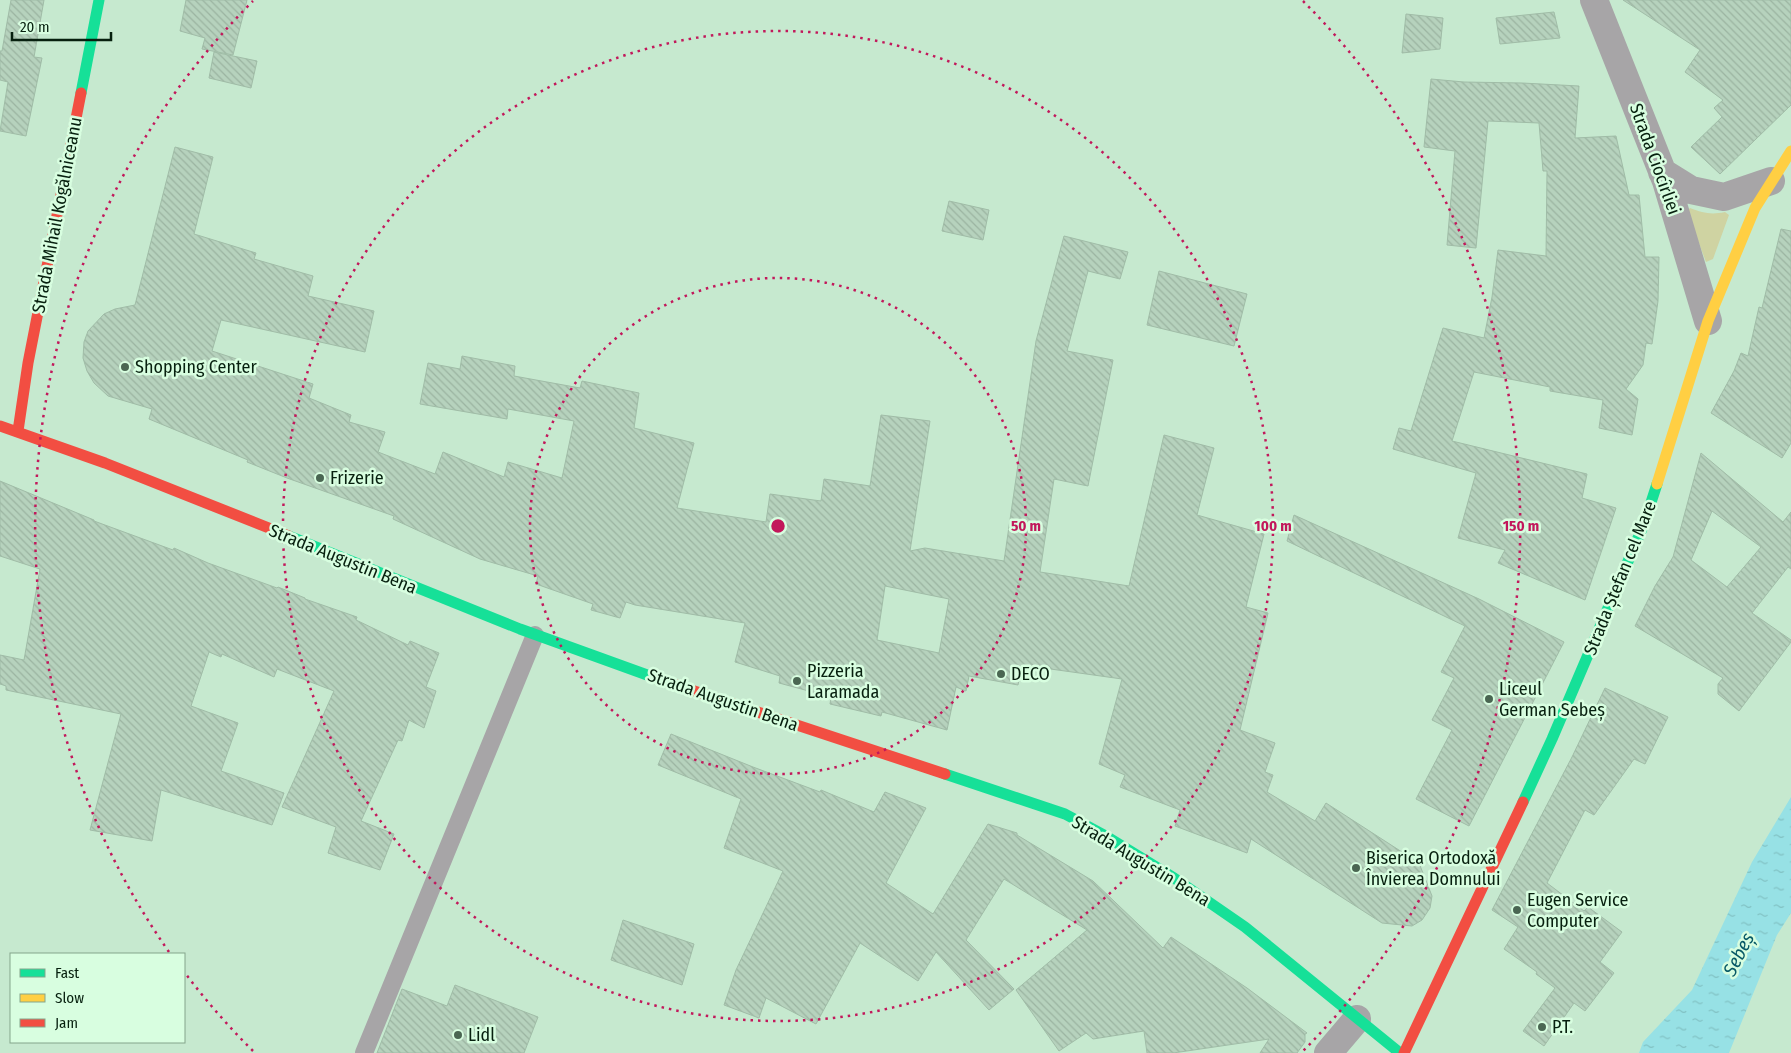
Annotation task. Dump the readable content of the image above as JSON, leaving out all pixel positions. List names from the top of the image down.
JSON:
{
  "streets": {
    "main road": ["Strada Mihail Kogălniceanu", "Strada Augustin Bena", "Strada Ștefan cel Mare"],
    "street": ["Strada Ciocîrliei"]
  },
  "crossings": [
    ["Strada Ciocîrliei", "Strada Ștefan cel Mare"],
    ["Strada Mihail Kogălniceanu", "Strada Augustin Bena"]
  ],
  "water": ["Sebeș"],
  "places": [
    "Shopping Center",
    "Frizerie",
    "DECO",
    "Pizzeria Laramada",
    "Liceul German Sebeș",
    "Biserica Ortodoxă Învierea Domnului",
    "Eugen Service Computer",
    "P.T.",
    "Lidl"
  ],
  "legend": ["Fast", "Slow", "Jam"],
  "scale_bar": "20 m",
  "rings": ["50 m", "100 m", "150 m"]
}
